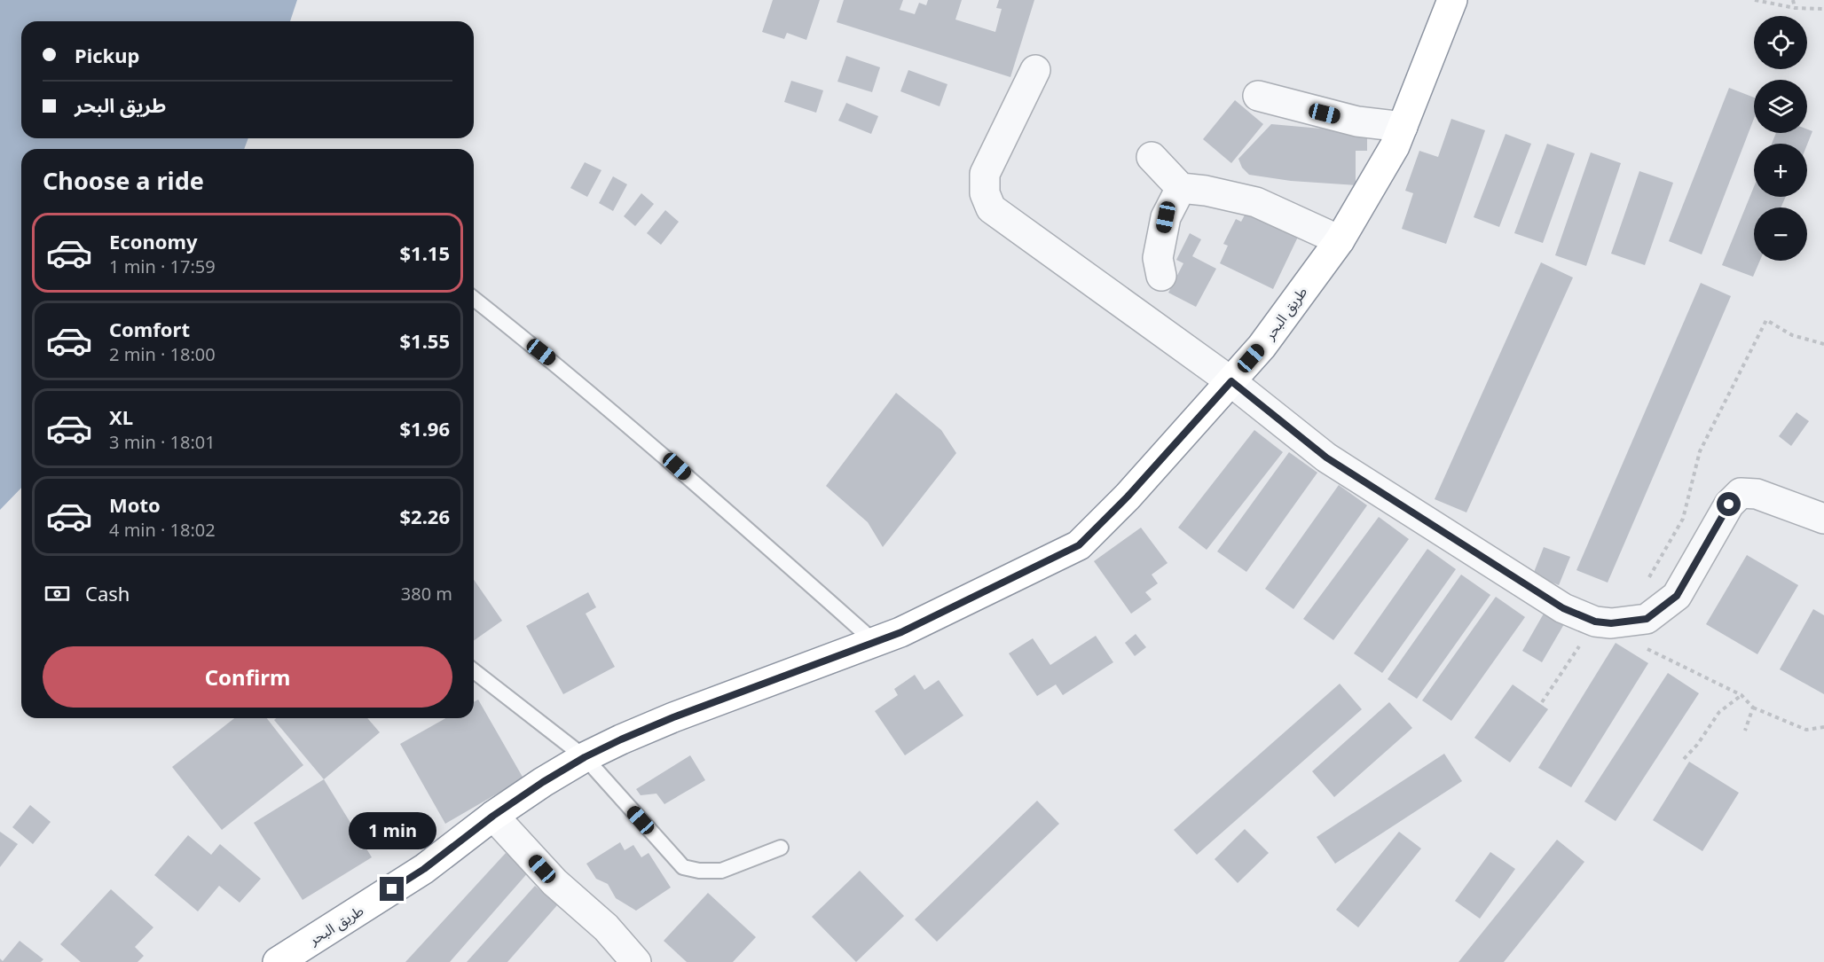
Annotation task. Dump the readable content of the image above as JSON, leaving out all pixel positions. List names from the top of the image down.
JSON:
{
  "streets": {
    "highway": ["طريق البحر"]
  },
  "page": {
    "map_buttons": ["+", "−"],
    "banner": ["Pickup", "طريق البحر"],
    "heading": "Choose a ride",
    "list": [
      {
        "name": "Economy",
        "note": "1 min · 17:59",
        "value": "$1.15"
      },
      {
        "name": "Comfort",
        "note": "2 min · 18:00",
        "value": "$1.55"
      },
      {
        "name": "XL",
        "note": "3 min · 18:01",
        "value": "$1.96"
      },
      {
        "name": "Moto",
        "note": "4 min · 18:02",
        "value": "$2.26"
      }
    ],
    "pay": ["Cash", "380 m"],
    "buttons": "Confirm",
    "bubble": "1 min"
  }
}
